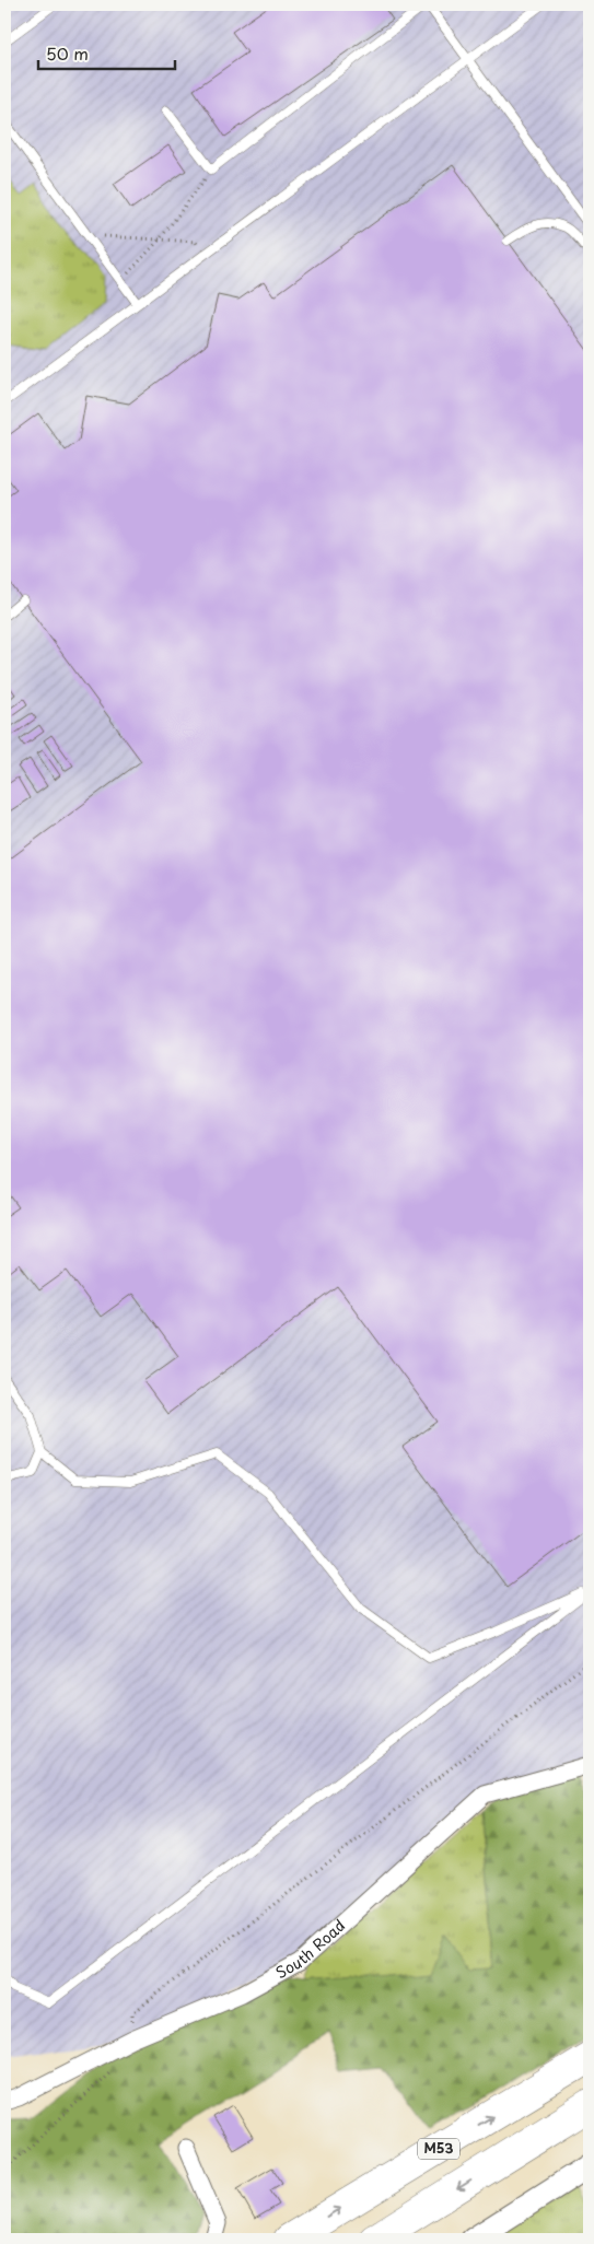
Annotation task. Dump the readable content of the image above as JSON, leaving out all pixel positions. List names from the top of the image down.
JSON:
{
  "streets": {
    "highway": ["M53"],
    "street": ["South Road"]
  },
  "scale_bar": "50 m"
}
